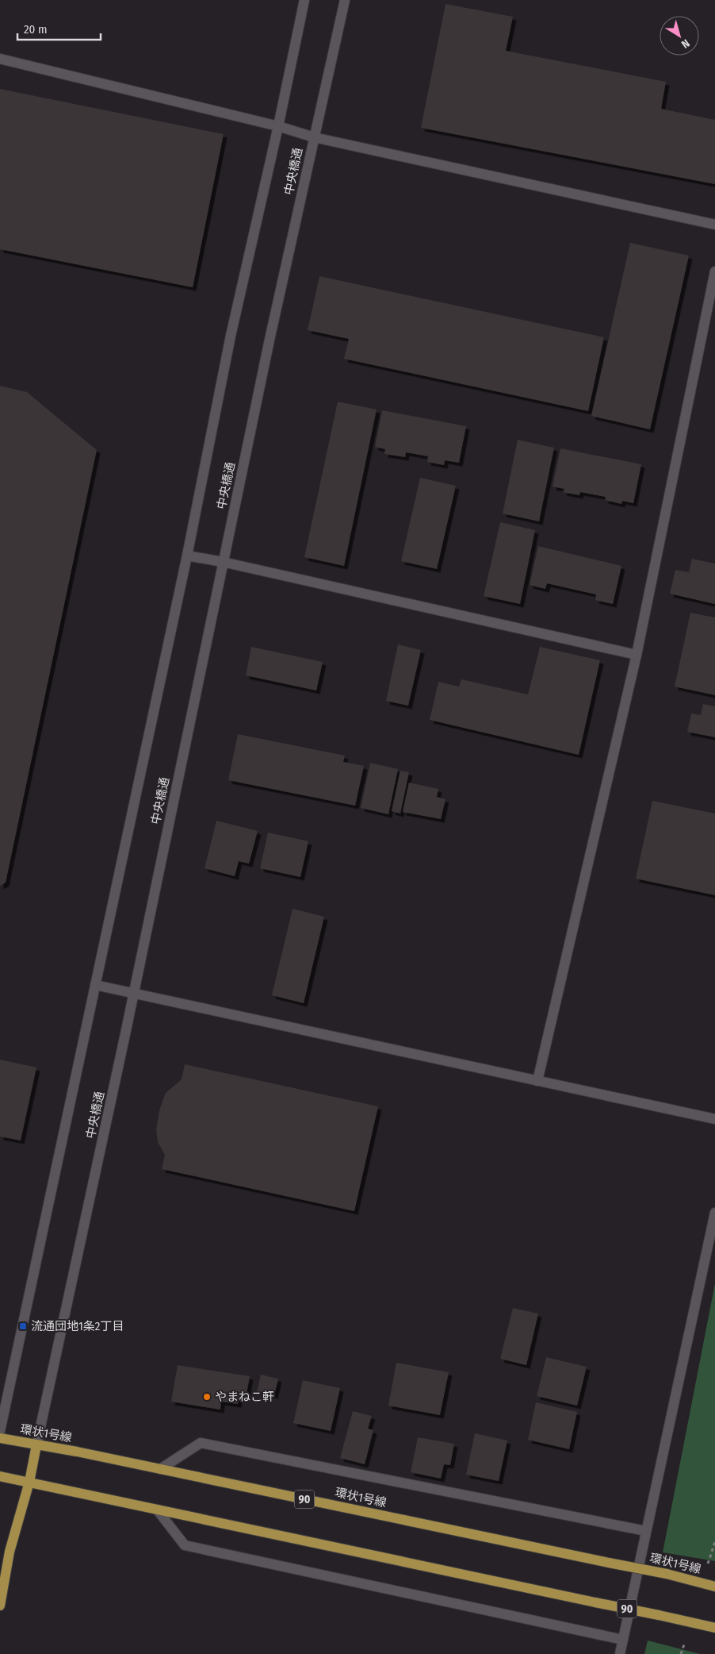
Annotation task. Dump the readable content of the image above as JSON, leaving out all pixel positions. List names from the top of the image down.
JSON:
{
  "streets": {
    "main road": ["中央橋通", "環状1号線", "90"]
  },
  "crossings": [
    ["中央橋通", "環状1号線"],
    ["中央橋通", "90"]
  ],
  "places": {
    "transit": ["流通団地1条2丁目"],
    "other": ["やまねこ軒"]
  },
  "scale_bar": "20 m",
  "north": "bottom right"
}
